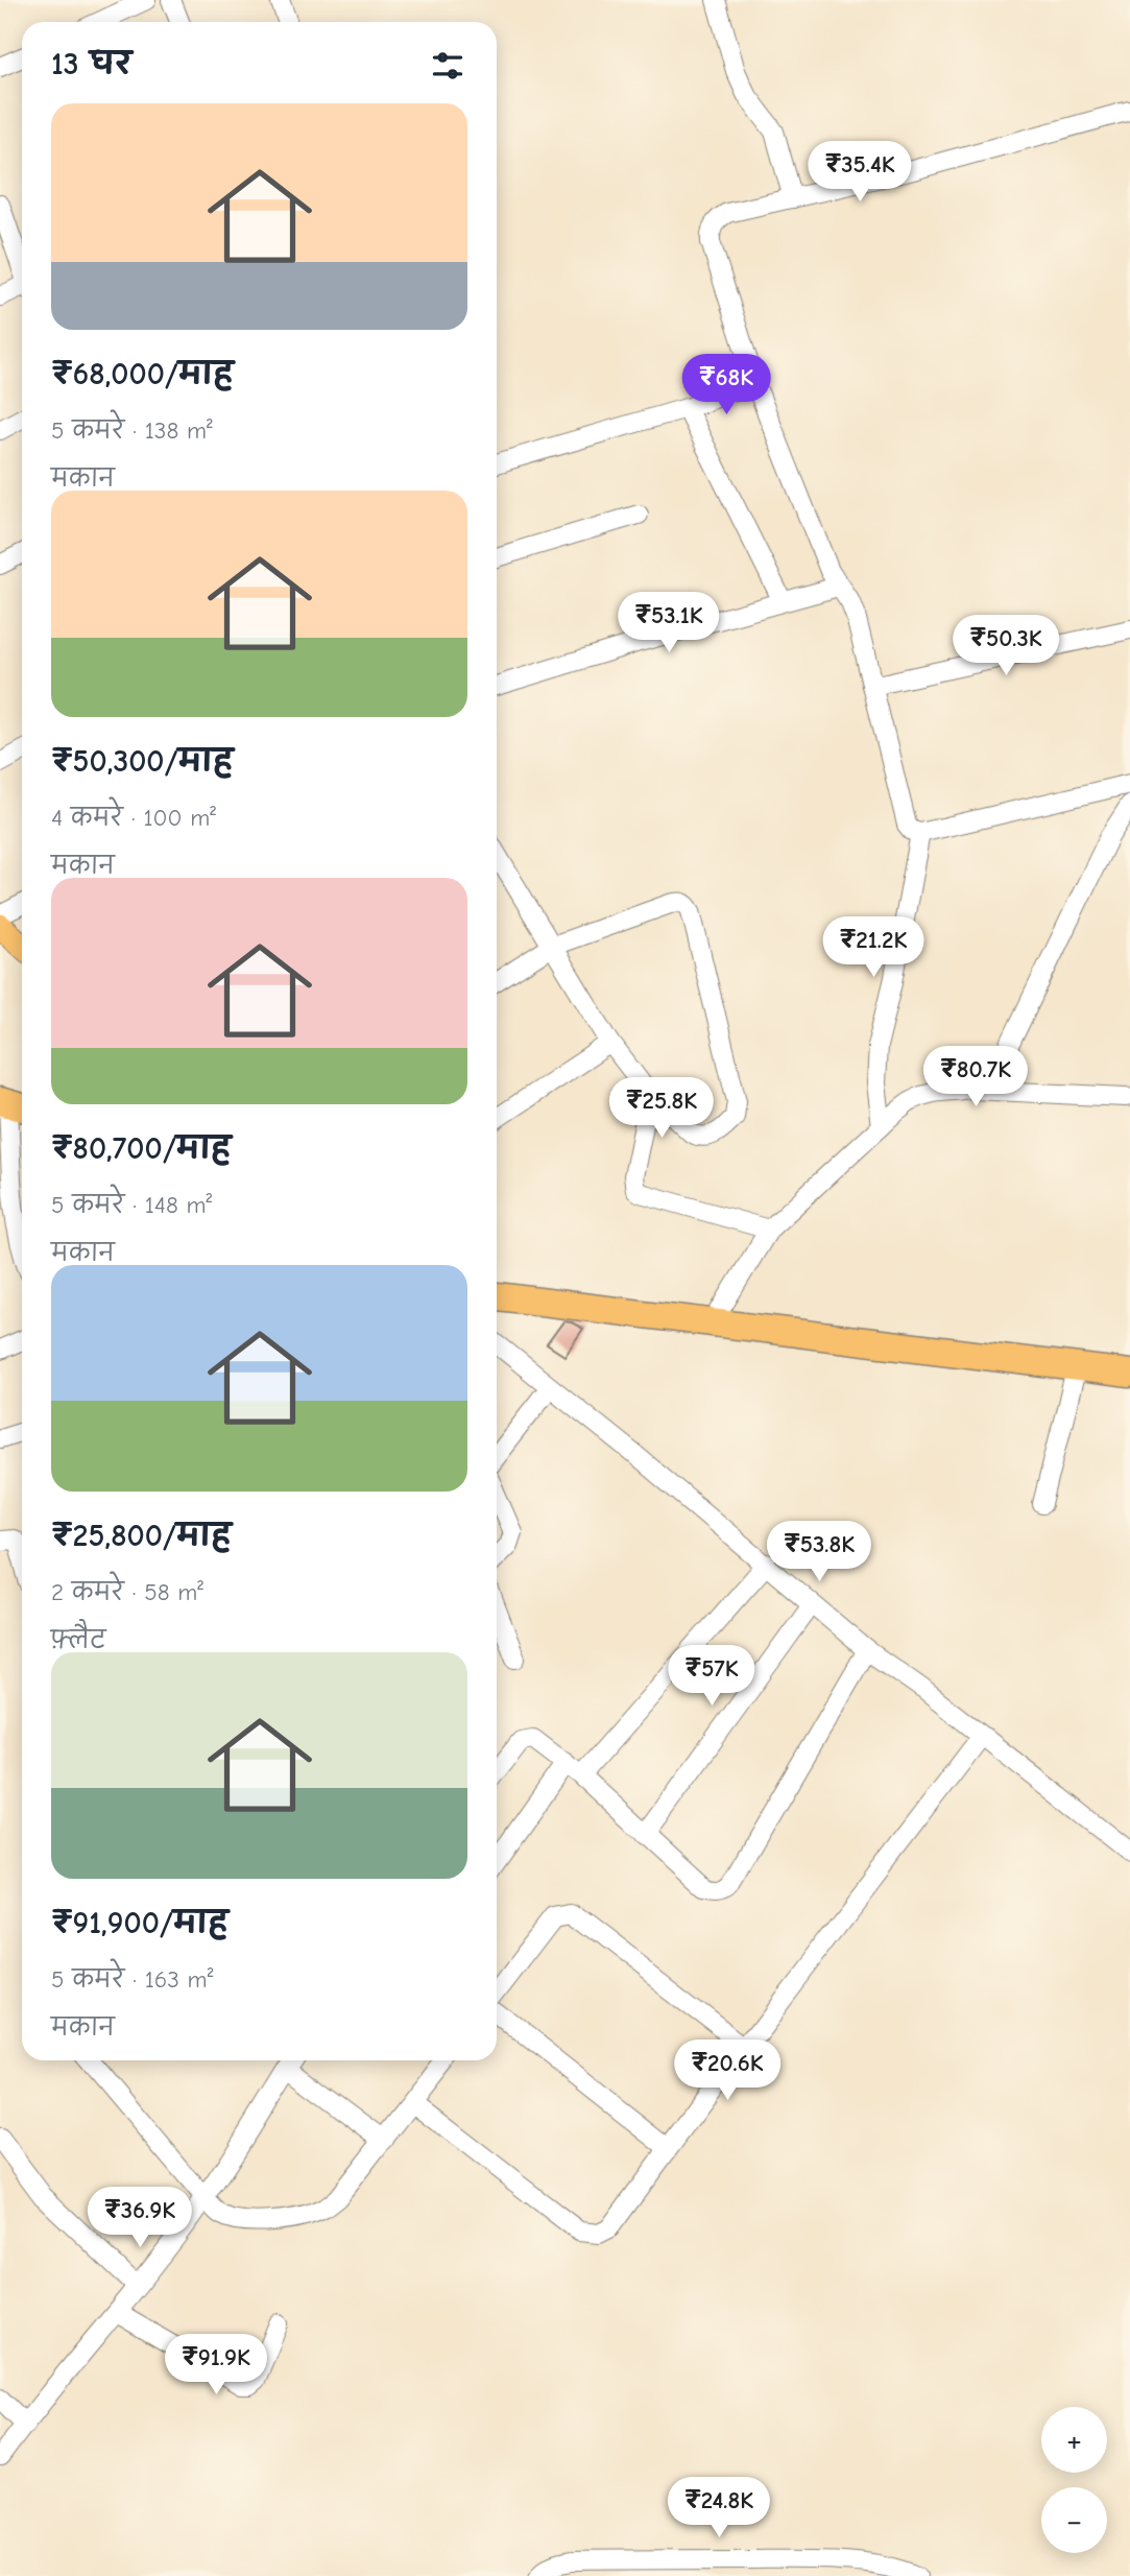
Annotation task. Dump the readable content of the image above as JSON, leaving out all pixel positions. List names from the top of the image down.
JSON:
{
  "page": {
    "heading": "13 घर",
    "list": [
      {
        "name": "₹68,000/माह",
        "note": "5 कमरे · 138 m² · मकान"
      },
      {
        "name": "₹50,300/माह",
        "note": "4 कमरे · 100 m² · मकान"
      },
      {
        "name": "₹80,700/माह",
        "note": "5 कमरे · 148 m² · मकान"
      },
      {
        "name": "₹25,800/माह",
        "note": "2 कमरे · 58 m² · फ़्लैट"
      },
      {
        "name": "₹91,900/माह",
        "note": "5 कमरे · 163 m² · मकान"
      }
    ],
    "price": [
      "₹35.4K",
      "₹68K",
      "₹53.1K",
      "₹50.3K",
      "₹21.2K",
      "₹80.7K",
      "₹25.8K",
      "₹53.8K",
      "₹57K",
      "₹20.6K",
      "₹36.9K",
      "₹91.9K",
      "₹24.8K"
    ],
    "map_buttons": ["+", "−"]
  }
}
